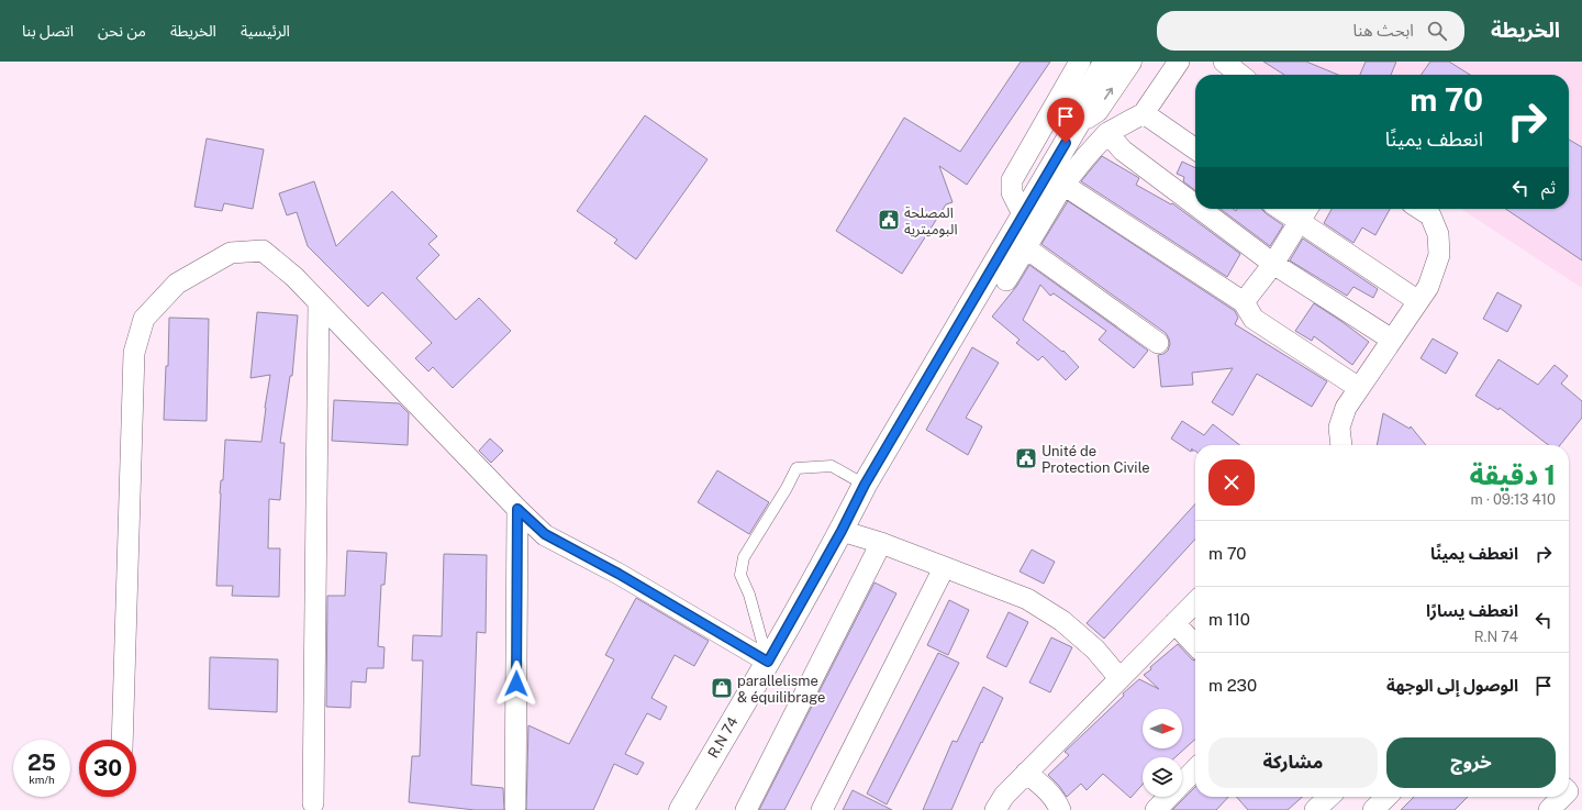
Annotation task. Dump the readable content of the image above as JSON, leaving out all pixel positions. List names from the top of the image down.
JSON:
{
  "streets": {
    "main road": ["R.N 74"]
  },
  "places": {
    "public building": ["المصلحة البوميترية", "Unité de Protection Civile"],
    "shop": ["parallelisme & équilibrage"]
  },
  "north": "right",
  "page": {
    "header": "الخريطة",
    "search": "ابحث هنا",
    "nav": [
      "الرئيسية",
      "الخريطة",
      "من نحن",
      "اتصل بنا"
    ],
    "turn": ["70 m", "انعطف يمينًا"],
    "then": "ثم",
    "heading": ["1 دقيقة", "410 m · 09:13"],
    "list": [
      {
        "name": "انعطف يمينًا",
        "value": "70 m"
      },
      {
        "name": "انعطف يسارًا",
        "note": "R.N 74",
        "value": "110 m"
      },
      {
        "name": "الوصول إلى الوجهة",
        "value": "230 m"
      }
    ],
    "buttons": ["خروج", "مشاركة"],
    "speed": "25 km/h",
    "limit": "30"
  }
}
